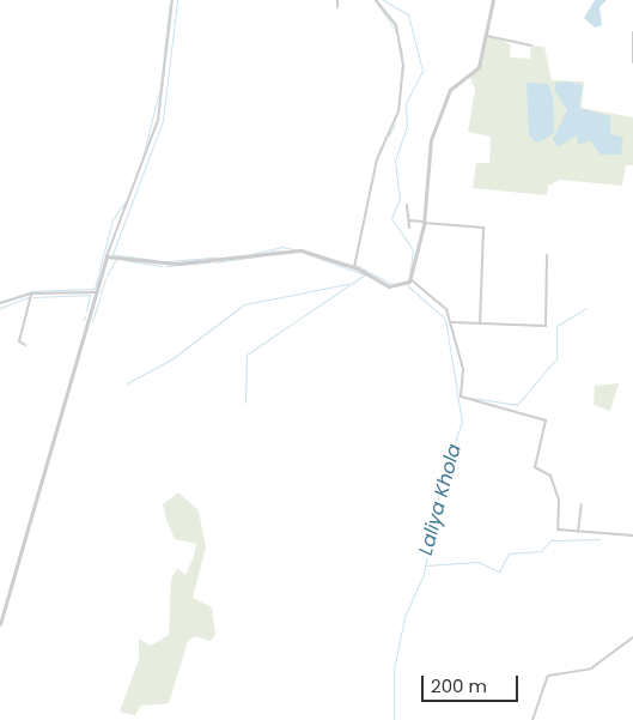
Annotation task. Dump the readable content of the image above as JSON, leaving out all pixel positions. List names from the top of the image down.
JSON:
{
  "water": ["Laliya Khola"],
  "scale_bar": "200 m"
}
